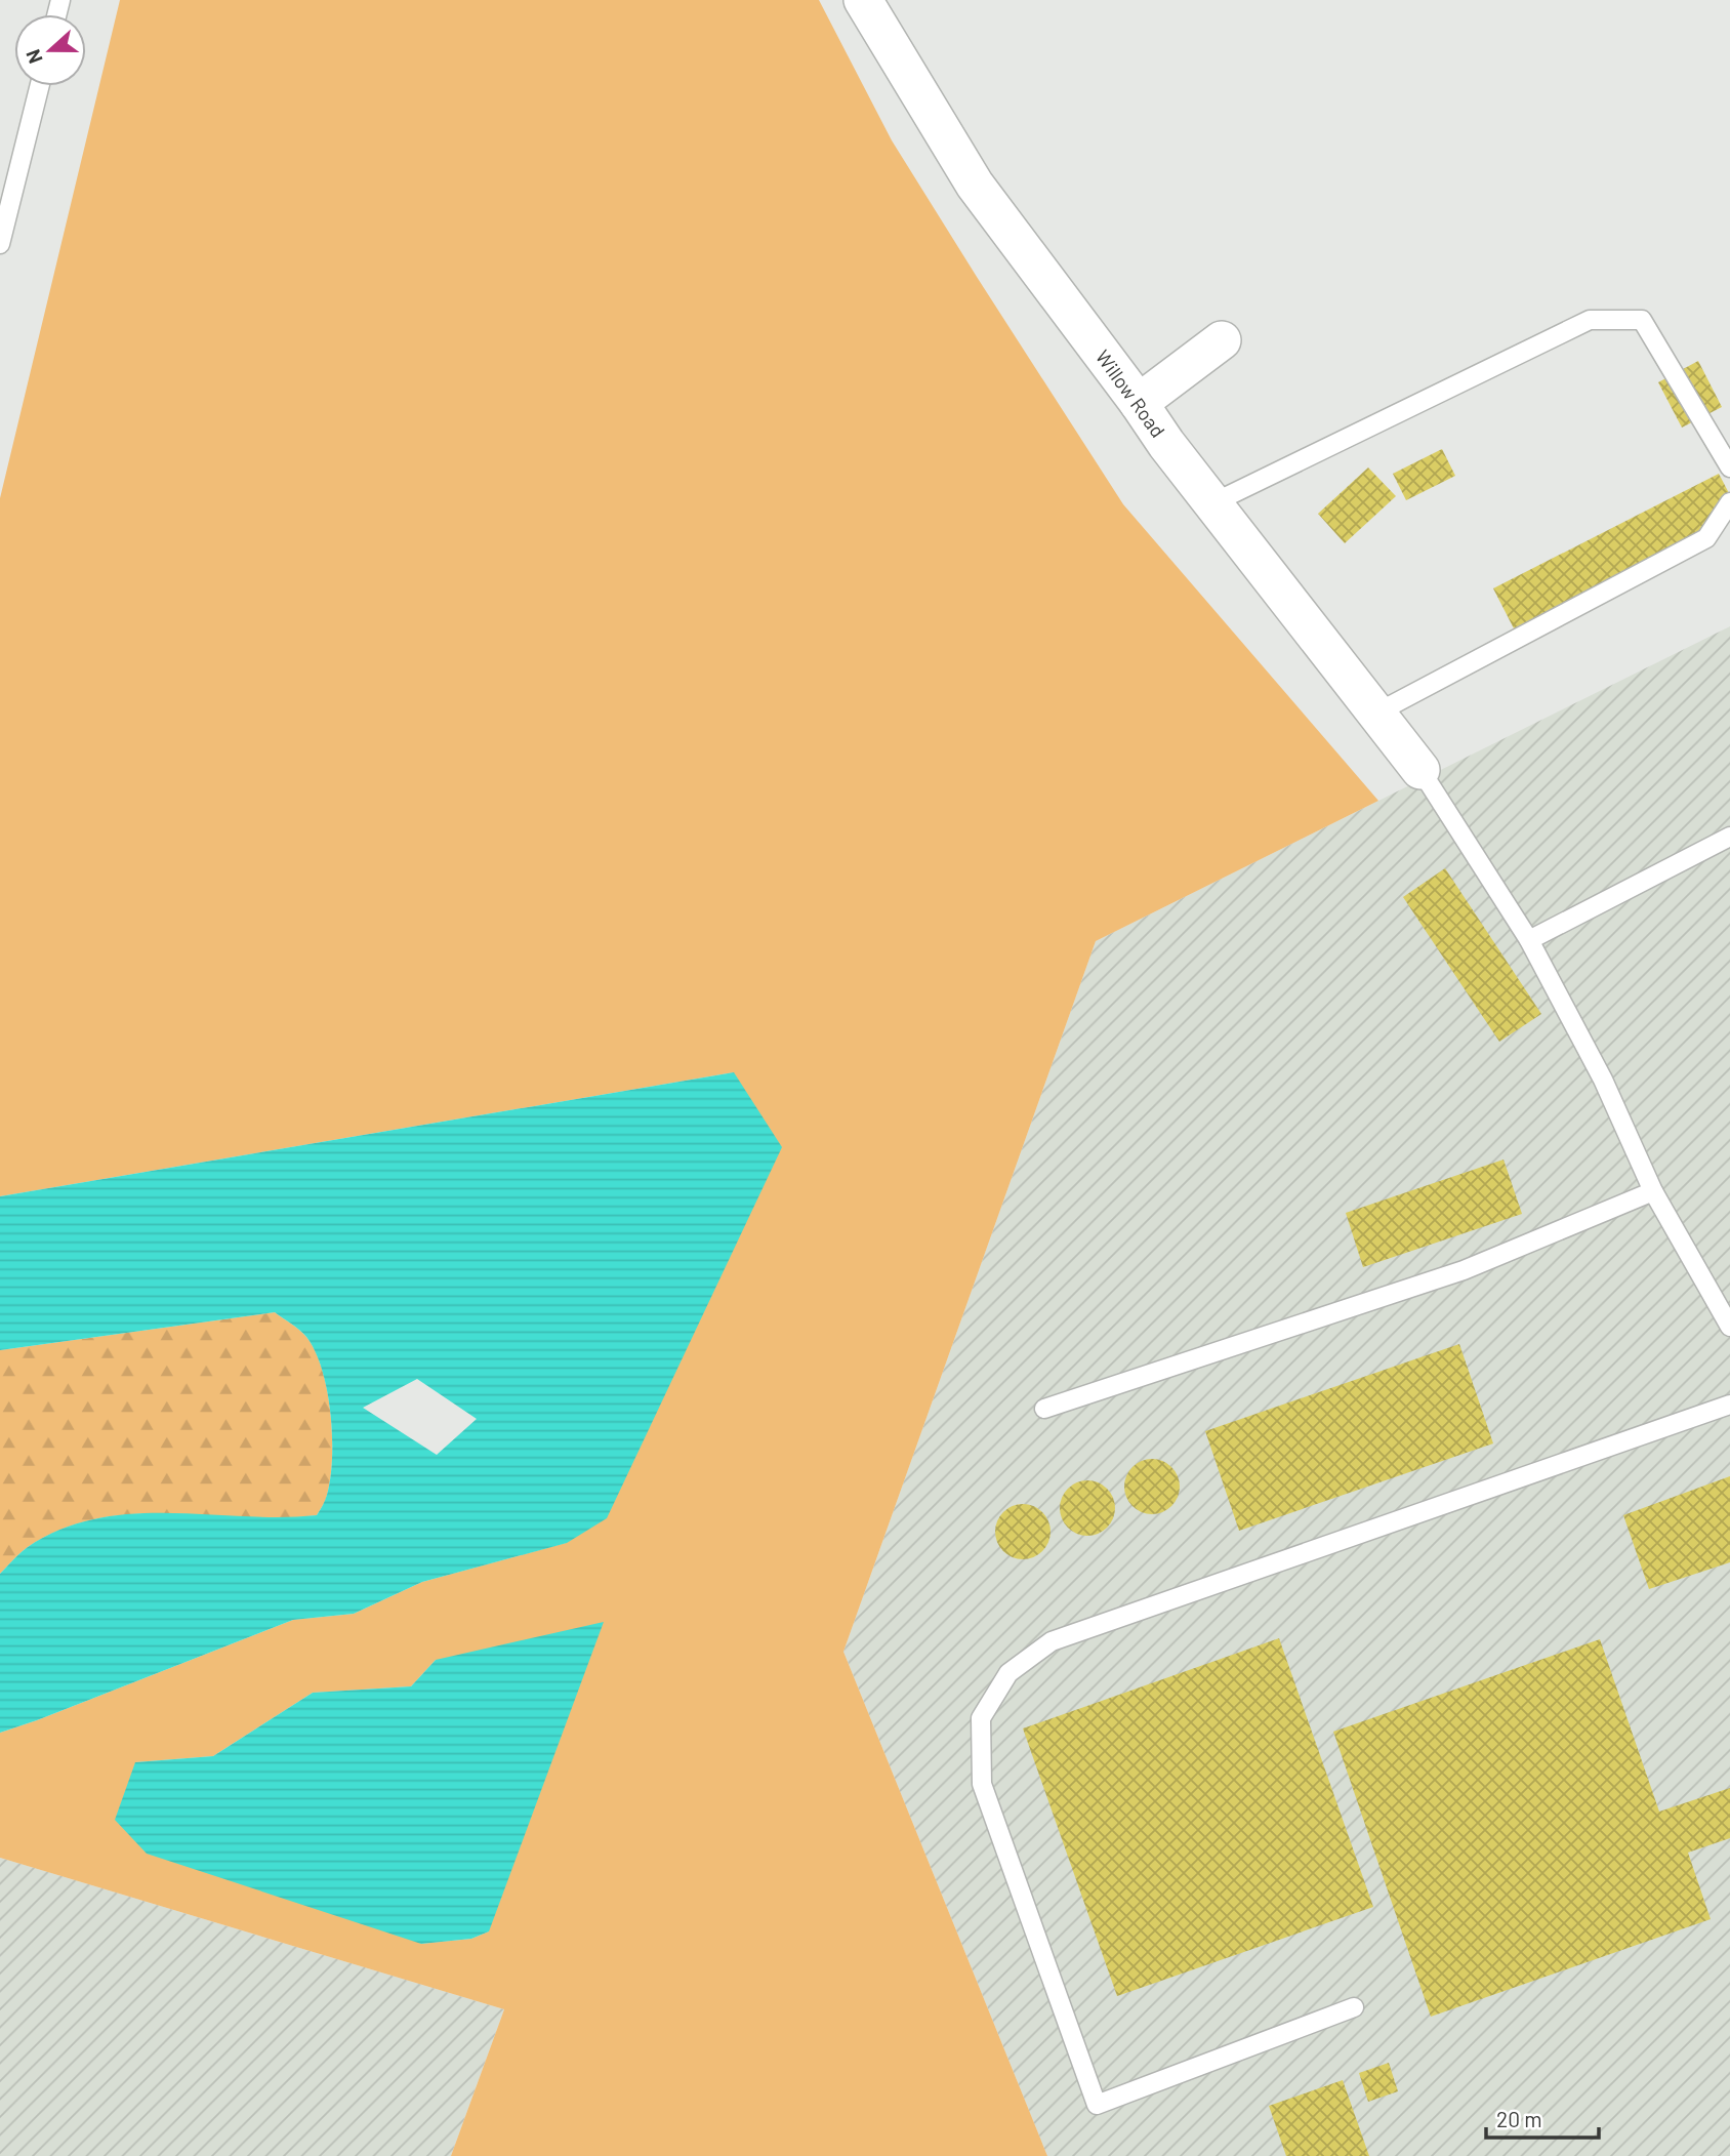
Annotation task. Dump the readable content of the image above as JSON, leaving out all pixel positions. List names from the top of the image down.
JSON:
{
  "streets": {
    "street": ["Willow Road"]
  },
  "scale_bar": "20 m",
  "north": "left"
}
